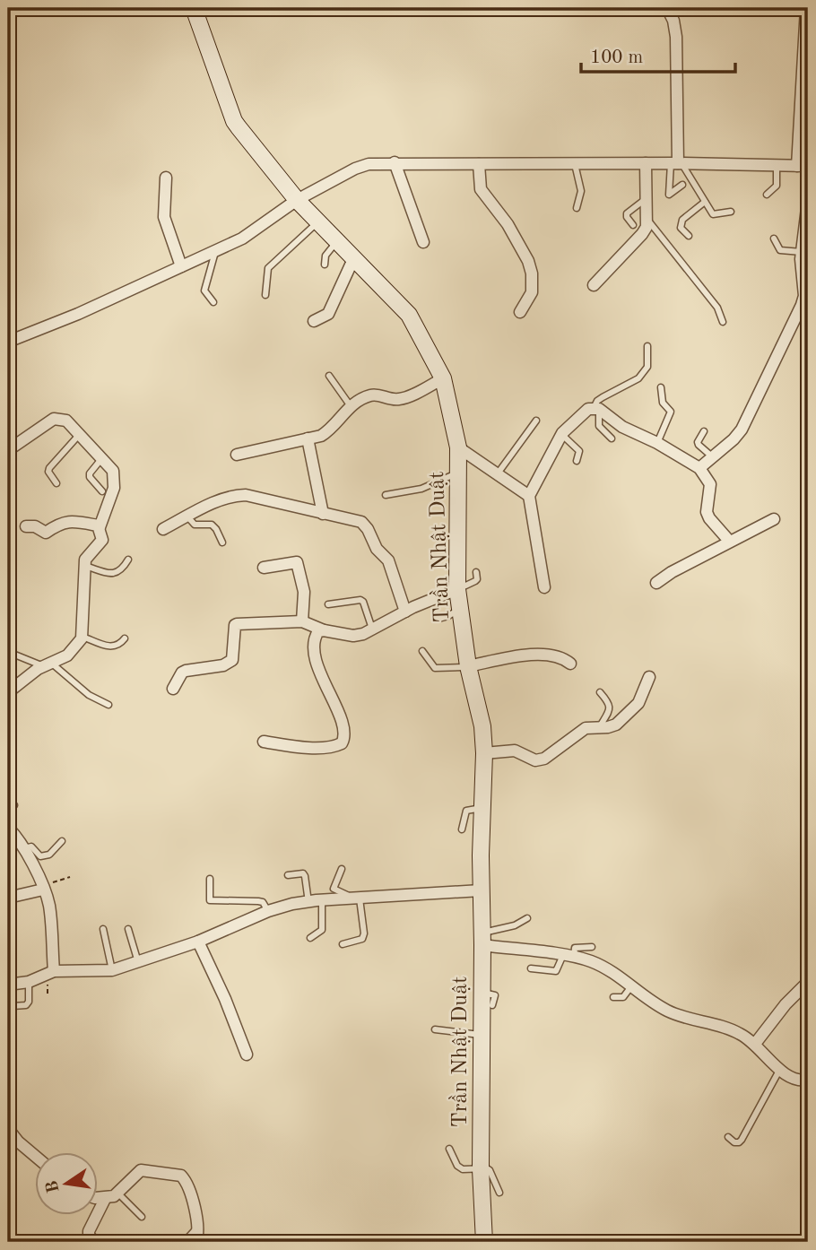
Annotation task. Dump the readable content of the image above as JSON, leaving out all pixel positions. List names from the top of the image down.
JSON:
{
  "streets": {
    "main road": ["Trần Nhật Duật"]
  },
  "scale_bar": "100 m",
  "north": "left"
}
